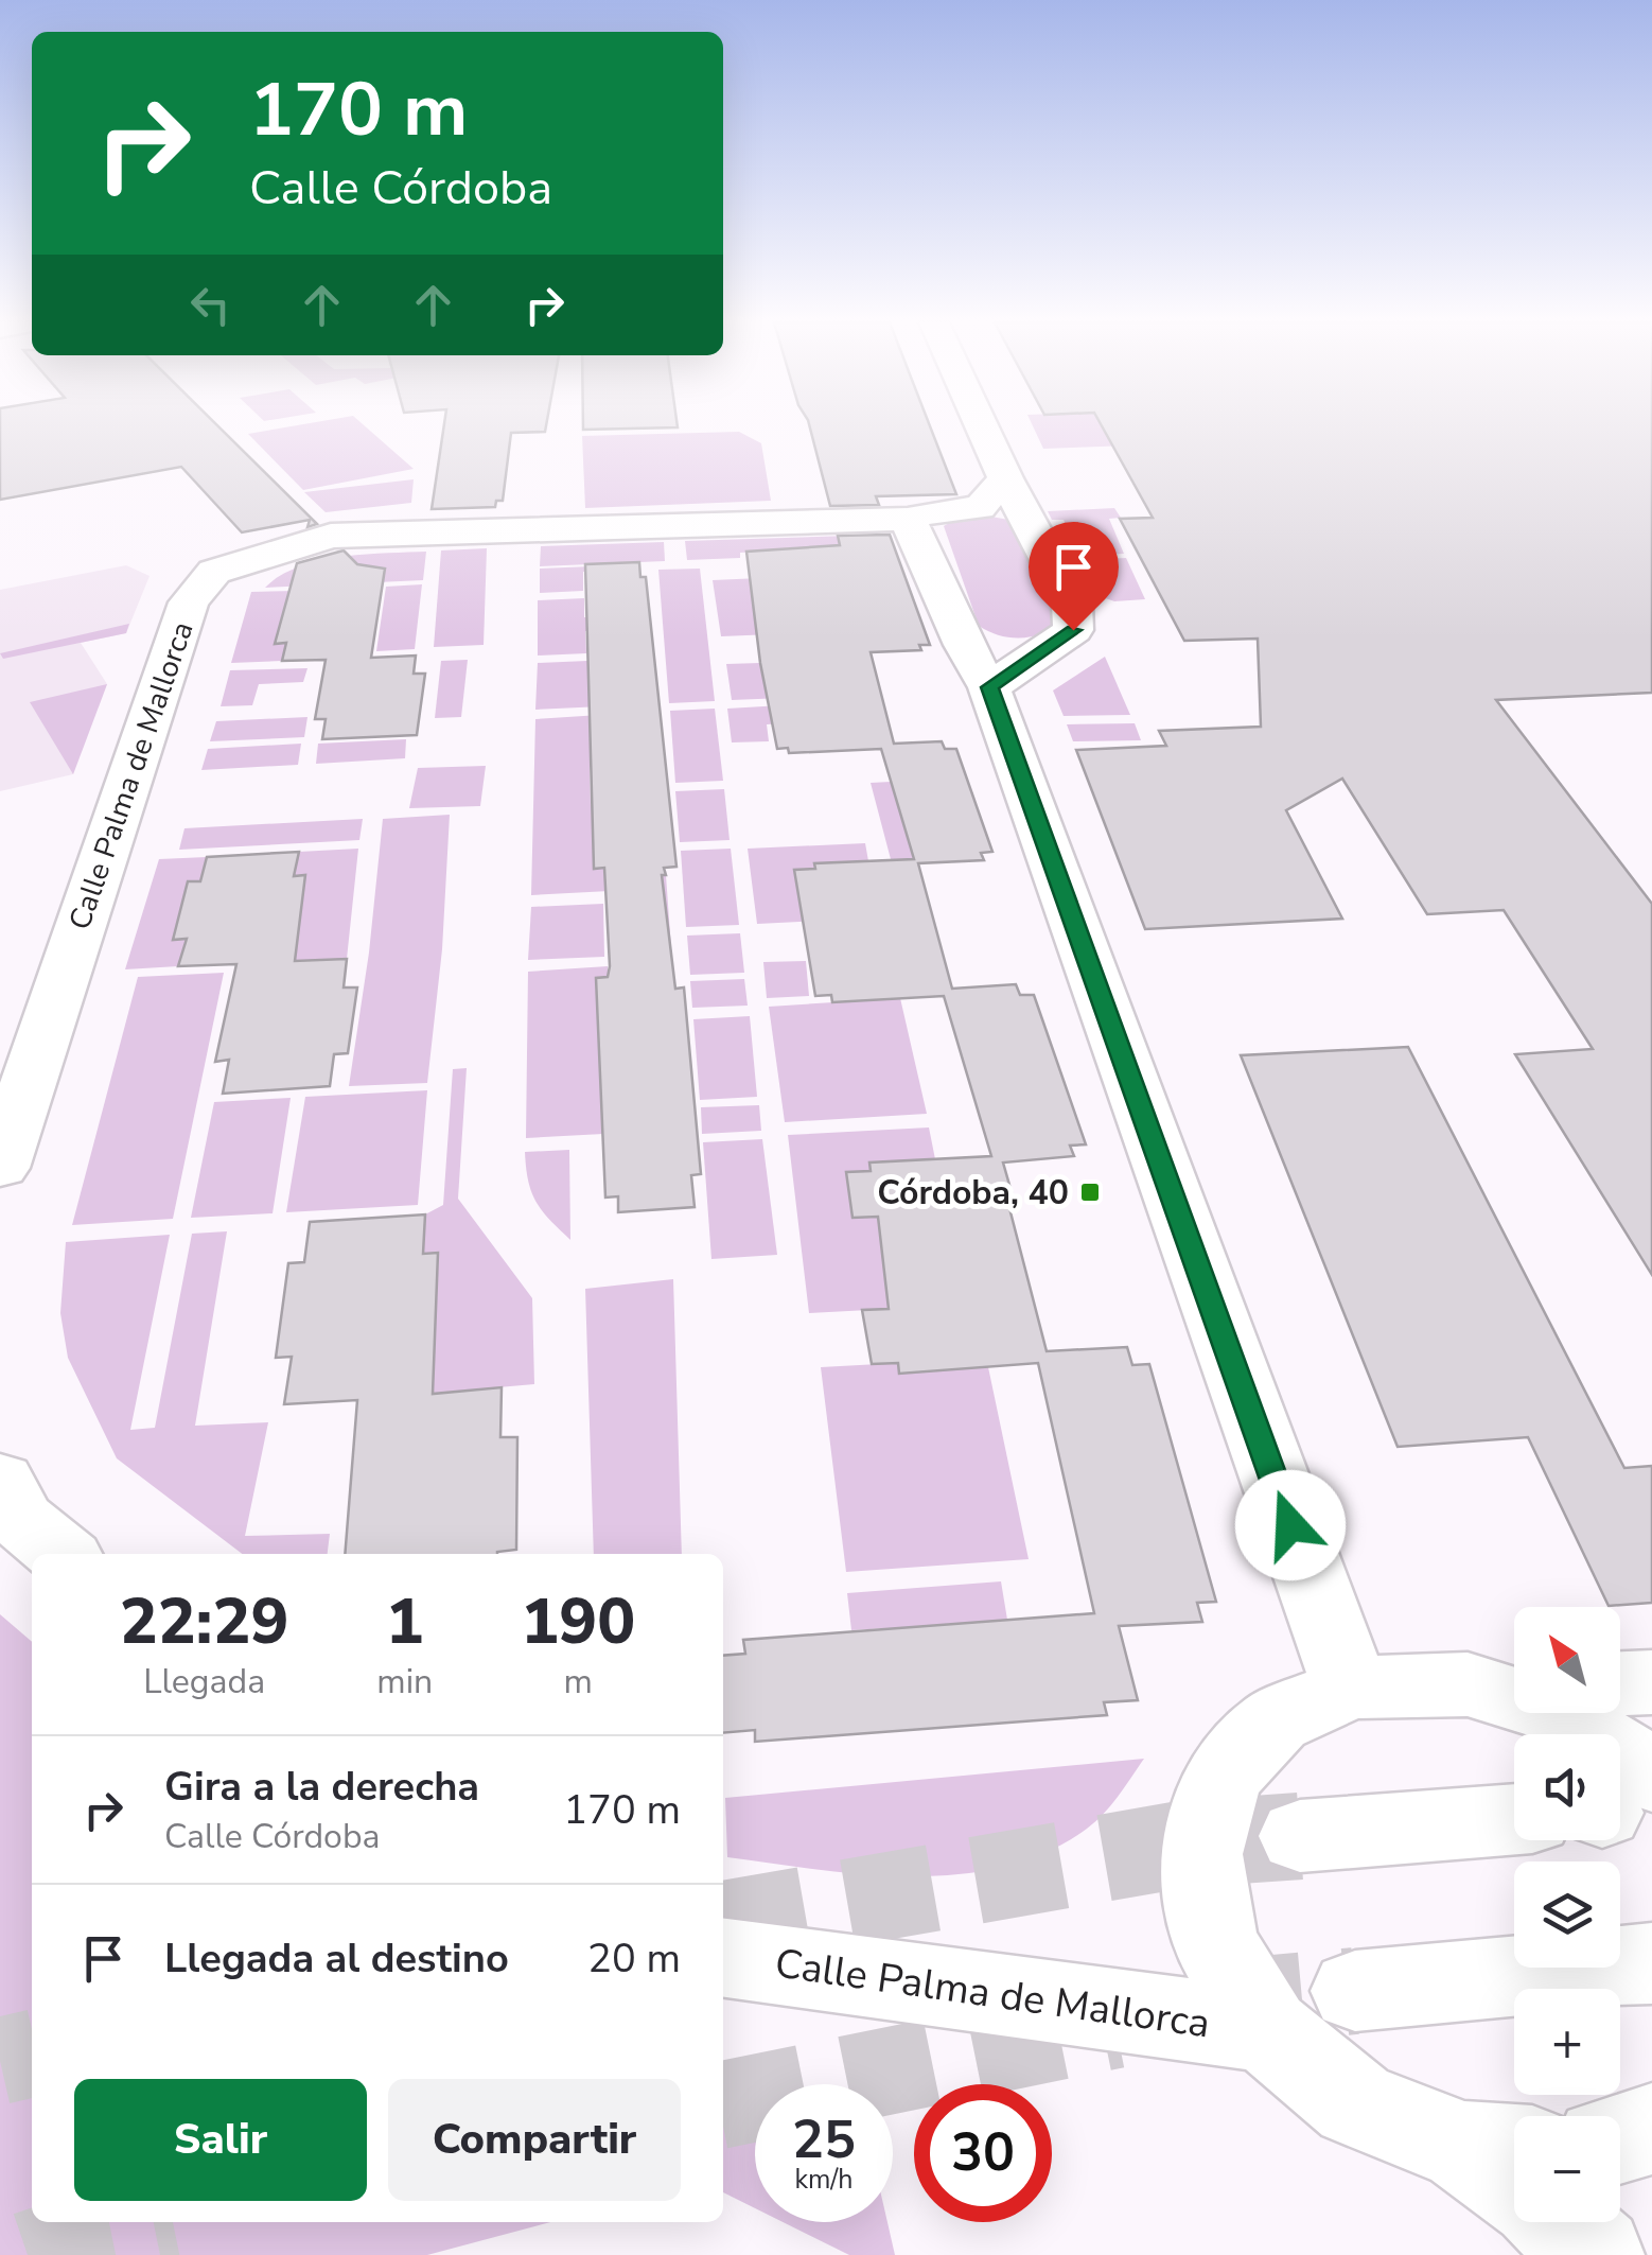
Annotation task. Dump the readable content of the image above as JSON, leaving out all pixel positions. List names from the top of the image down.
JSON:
{
  "streets": {
    "main road": ["Calle Palma de Mallorca"]
  },
  "places": {
    "transit": ["Córdoba, 40"]
  },
  "north": "top left",
  "page": {
    "turn": ["170 m", "Calle Córdoba"],
    "eta": [
      "22:29",
      "Llegada",
      "1",
      "min",
      "190",
      "m"
    ],
    "map_buttons": ["+", "−"],
    "list": [
      {
        "name": "Gira a la derecha",
        "note": "Calle Córdoba",
        "value": "170 m"
      },
      {
        "name": "Llegada al destino",
        "value": "20 m"
      }
    ],
    "buttons": ["Salir", "Compartir"],
    "speed": "25 km/h",
    "limit": "30"
  }
}
